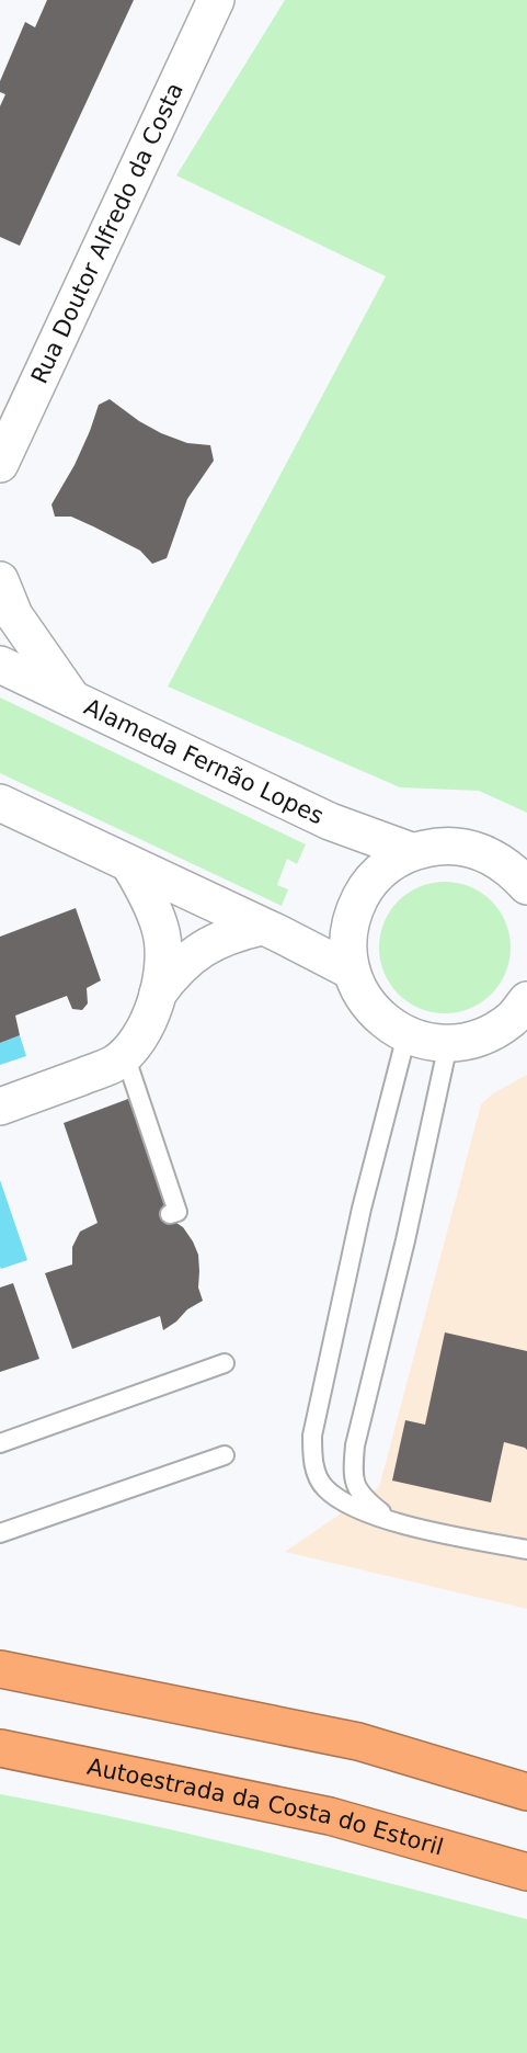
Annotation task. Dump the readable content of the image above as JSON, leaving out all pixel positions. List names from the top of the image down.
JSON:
{
  "streets": {
    "highway": ["Autoestrada da Costa do Estoril"],
    "street": ["Rua Doutor Alfredo da Costa", "Alameda Fernão Lopes"]
  }
}
